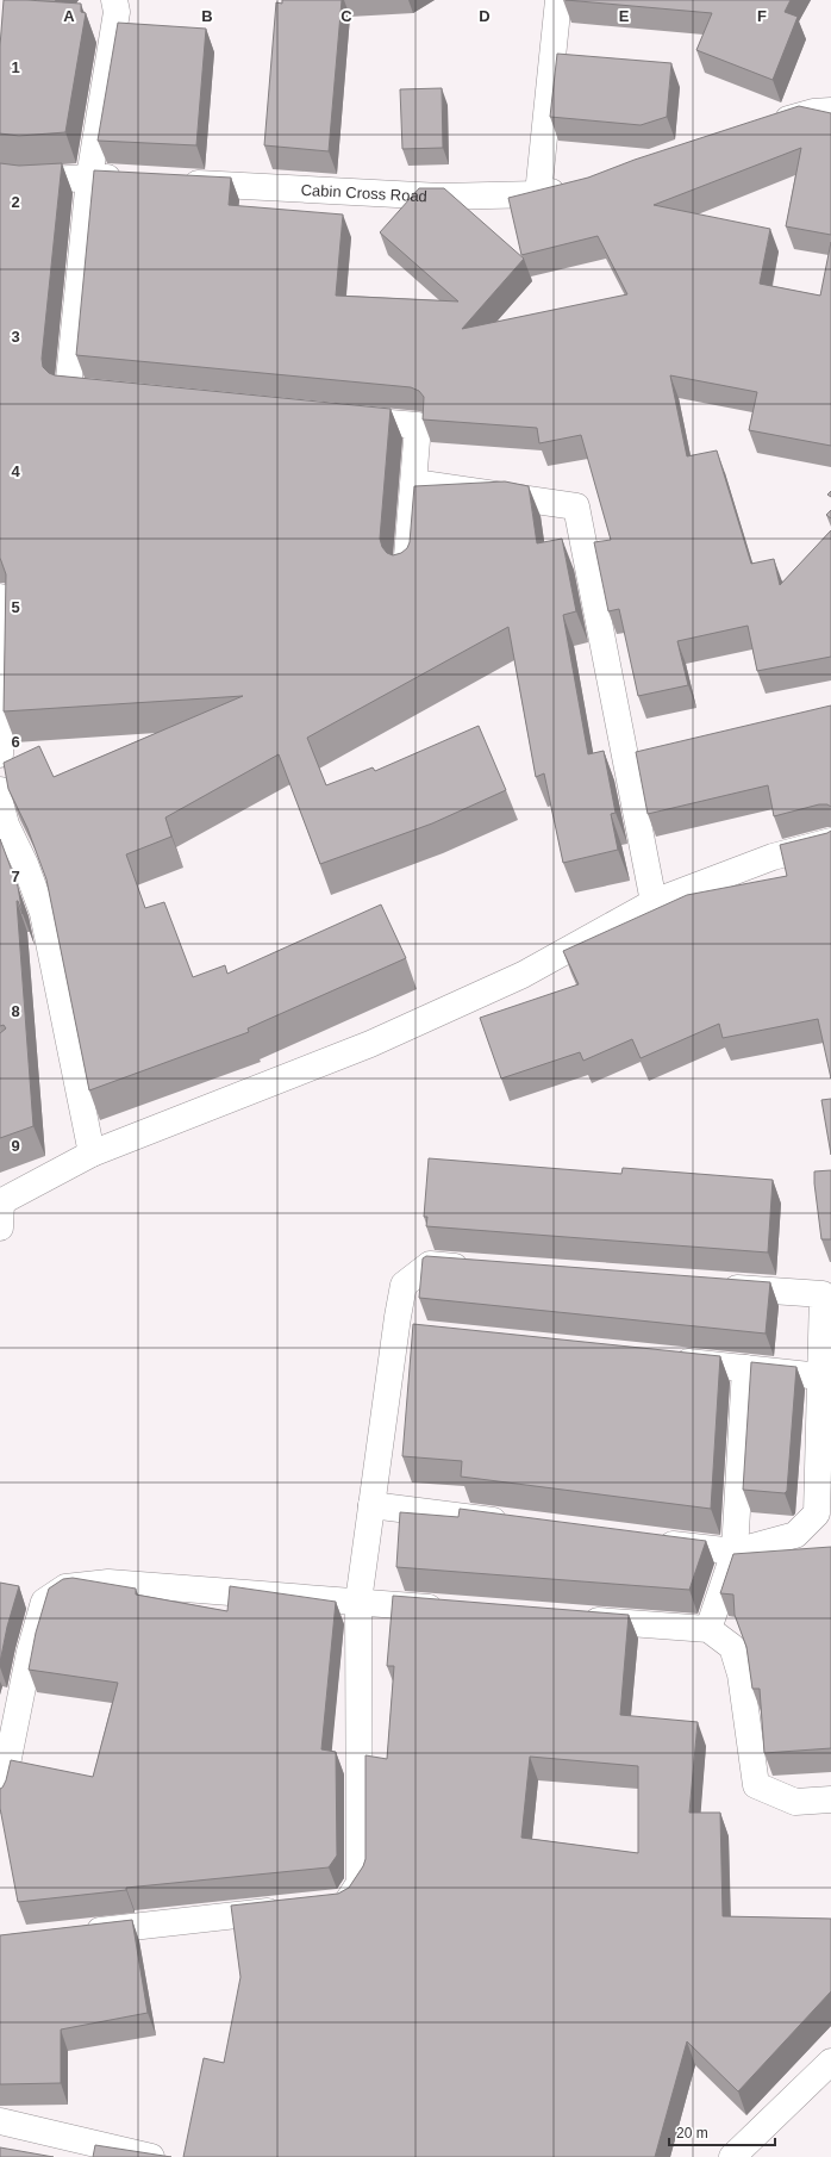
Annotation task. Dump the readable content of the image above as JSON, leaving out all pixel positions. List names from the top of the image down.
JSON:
{
  "streets": {
    "street": ["Cabin Cross Road"]
  },
  "scale_bar": "20 m",
  "grid": {
    "columns": [
      "A",
      "B",
      "C",
      "D",
      "E",
      "F"
    ],
    "rows": [
      "1",
      "2",
      "3",
      "4",
      "5",
      "6",
      "7",
      "8",
      "9"
    ]
  }
}
